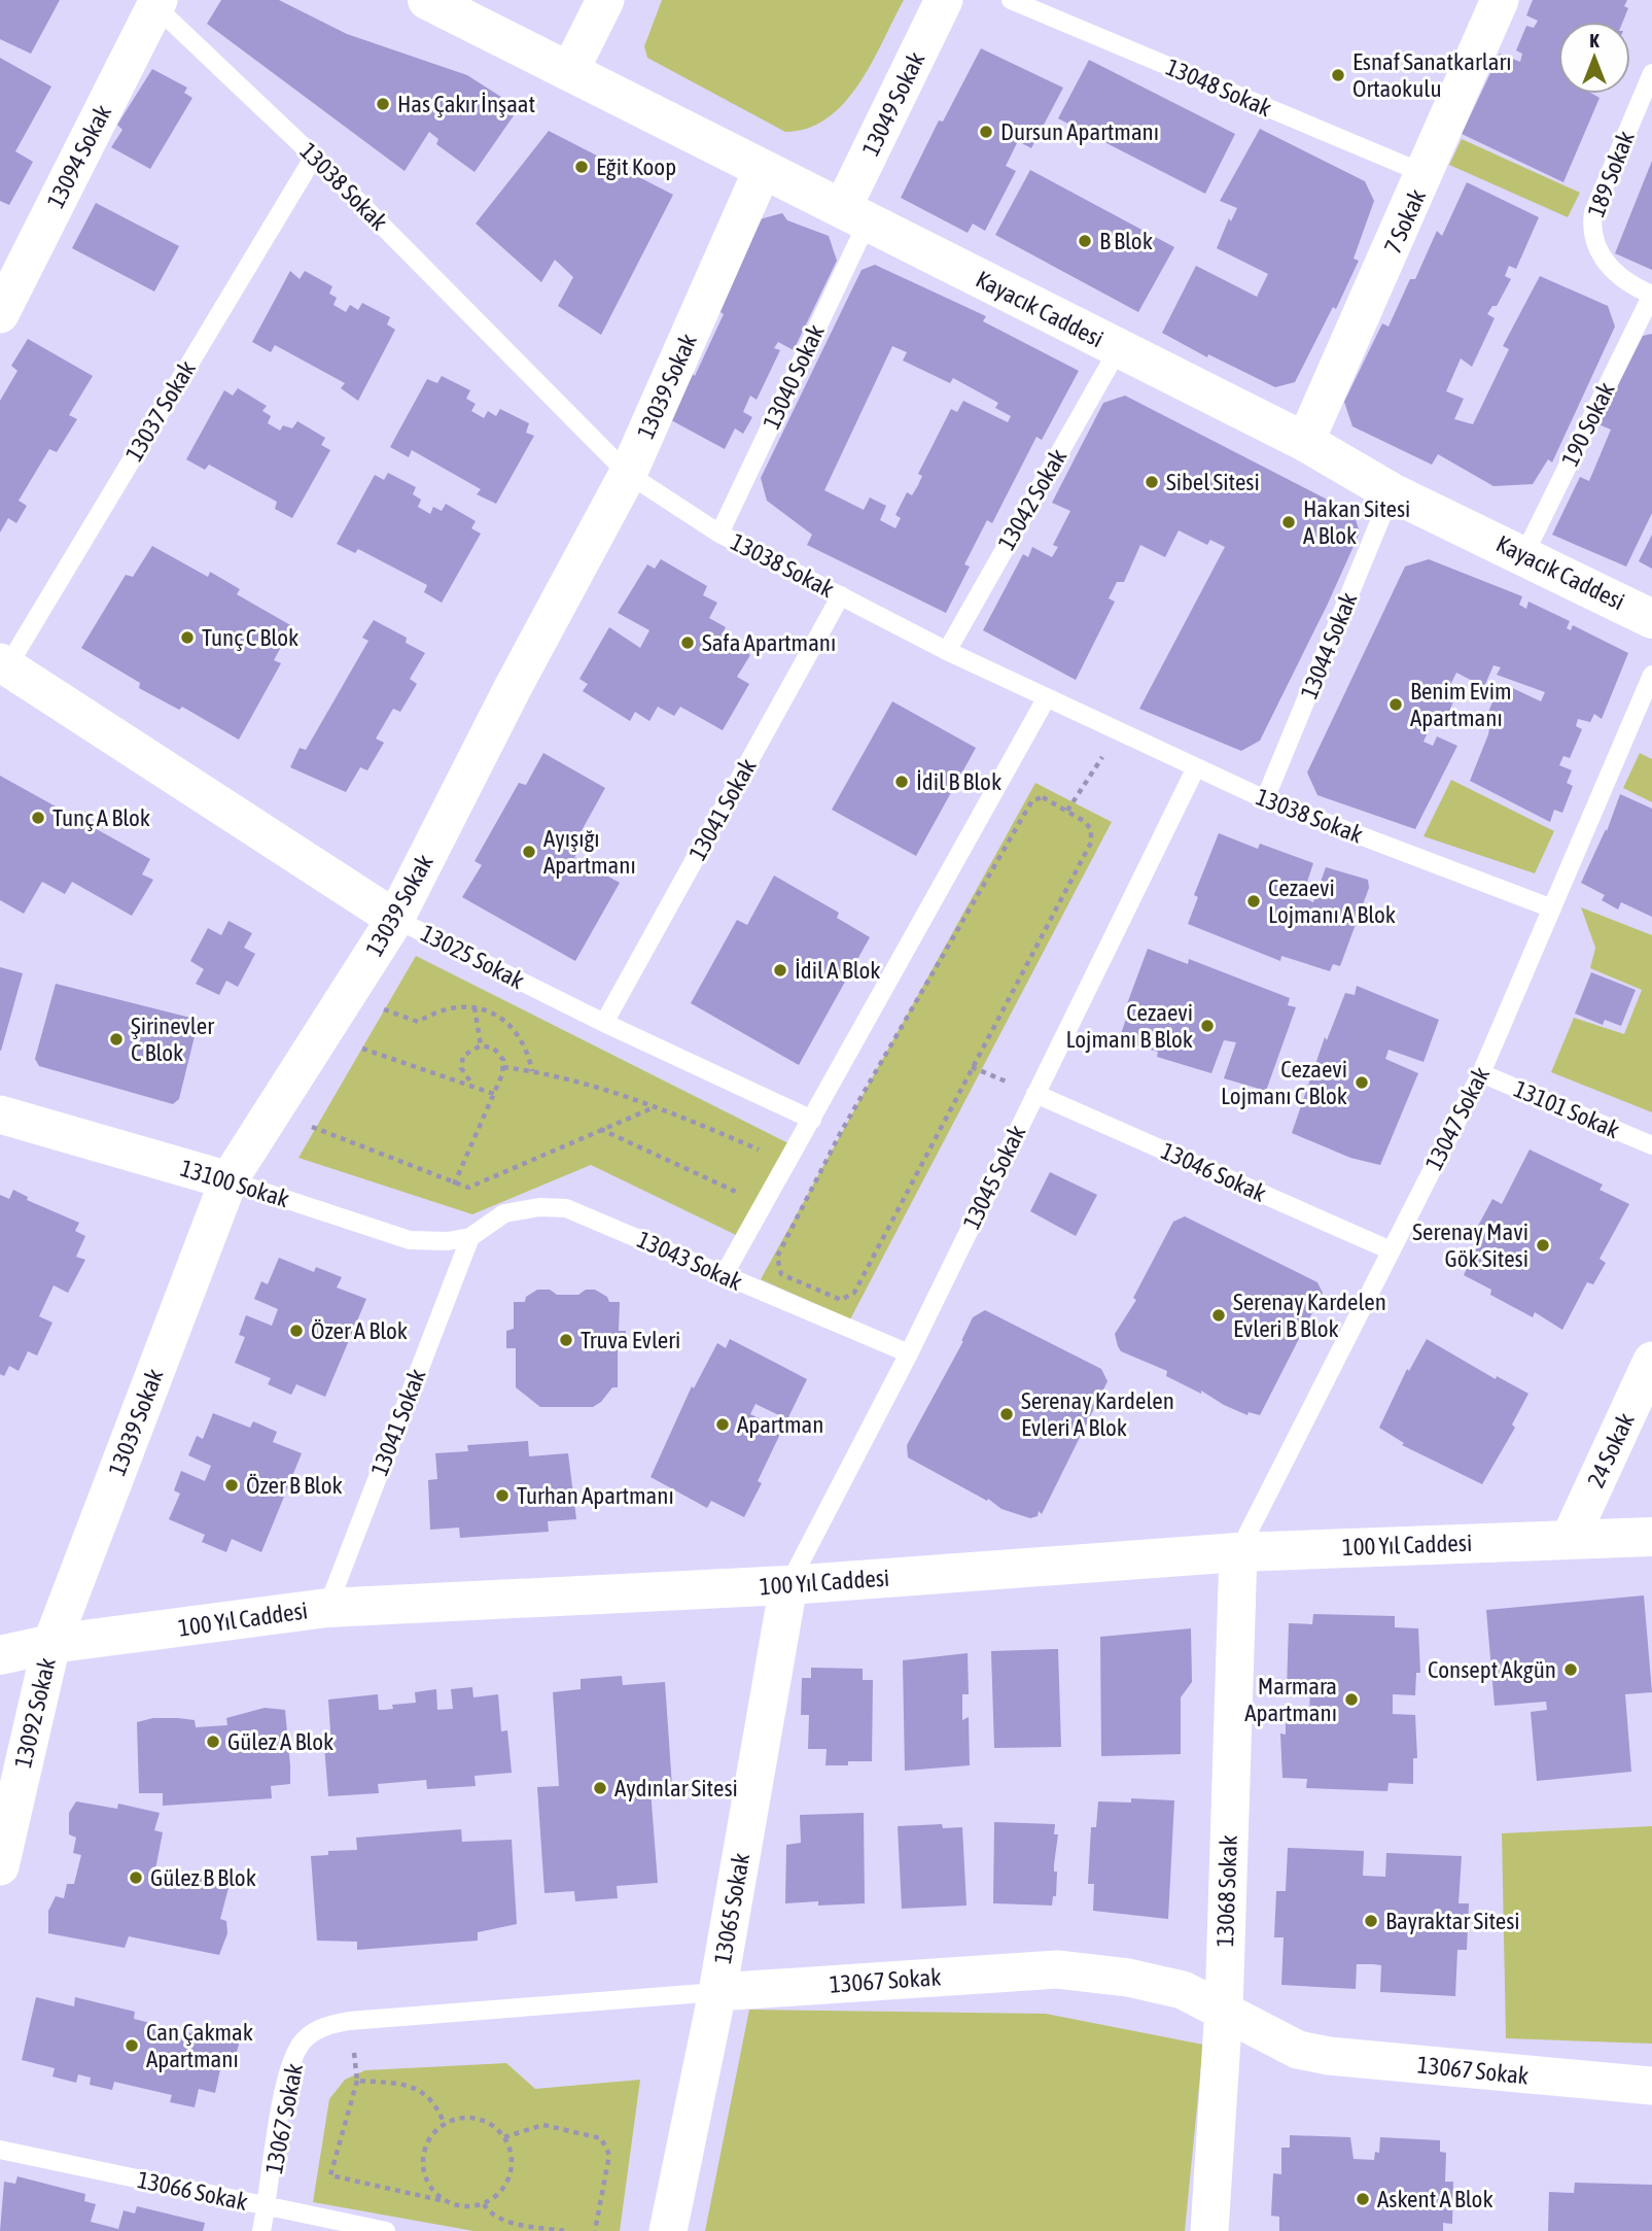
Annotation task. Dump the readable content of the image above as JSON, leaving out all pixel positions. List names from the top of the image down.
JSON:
{
  "streets": {
    "street": [
      "13049 Sokak",
      "13094 Sokak",
      "7 Sokak",
      "Kayacık Caddesi",
      "13039 Sokak",
      "13025 Sokak",
      "13100 Sokak",
      "24 Sokak",
      "100 Yıl Caddesi",
      "13092 Sokak",
      "13068 Sokak",
      "13065 Sokak",
      "13067 Sokak"
    ],
    "lane": [
      "13048 Sokak",
      "189 Sokak",
      "13038 Sokak",
      "13040 Sokak",
      "13037 Sokak",
      "190 Sokak",
      "13042 Sokak",
      "13044 Sokak",
      "13041 Sokak",
      "13101 Sokak",
      "13047 Sokak",
      "13046 Sokak",
      "13045 Sokak",
      "13043 Sokak",
      "13066 Sokak"
    ]
  },
  "crossings": [
    ["13048 Sokak", "7 Sokak"],
    ["13049 Sokak", "Kayacık Caddesi"],
    ["13049 Sokak", "13040 Sokak"],
    ["13094 Sokak", "13038 Sokak"],
    ["189 Sokak", "190 Sokak"],
    ["13038 Sokak", "13040 Sokak"],
    ["13038 Sokak", "13039 Sokak"],
    ["13038 Sokak", "13037 Sokak"],
    ["13038 Sokak", "13042 Sokak"],
    ["13038 Sokak", "13044 Sokak"],
    ["13038 Sokak", "13041 Sokak"],
    ["13038 Sokak", "13047 Sokak"],
    ["13038 Sokak", "13045 Sokak"],
    ["7 Sokak", "Kayacık Caddesi"],
    ["Kayacık Caddesi", "13040 Sokak"],
    ["Kayacık Caddesi", "13039 Sokak"],
    ["Kayacık Caddesi", "190 Sokak"],
    ["Kayacık Caddesi", "13042 Sokak"],
    ["Kayacık Caddesi", "13044 Sokak"],
    ["13039 Sokak", "13025 Sokak"],
    ["13039 Sokak", "13100 Sokak"],
    ["13039 Sokak", "100 Yıl Caddesi"],
    ["13039 Sokak", "13092 Sokak"],
    ["13037 Sokak", "13025 Sokak"],
    ["13041 Sokak", "13025 Sokak"],
    ["13041 Sokak", "13100 Sokak"],
    ["13041 Sokak", "13043 Sokak"],
    ["13041 Sokak", "100 Yıl Caddesi"],
    ["13101 Sokak", "13047 Sokak"],
    ["13047 Sokak", "13046 Sokak"],
    ["13047 Sokak", "100 Yıl Caddesi"],
    ["13047 Sokak", "13068 Sokak"],
    ["13046 Sokak", "13045 Sokak"],
    ["13045 Sokak", "13043 Sokak"],
    ["13045 Sokak", "100 Yıl Caddesi"],
    ["13045 Sokak", "13065 Sokak"],
    ["13100 Sokak", "13043 Sokak"],
    ["24 Sokak", "100 Yıl Caddesi"],
    ["100 Yıl Caddesi", "13092 Sokak"],
    ["100 Yıl Caddesi", "13068 Sokak"],
    ["100 Yıl Caddesi", "13065 Sokak"],
    ["13068 Sokak", "13067 Sokak"],
    ["13065 Sokak", "13067 Sokak"],
    ["13067 Sokak", "13066 Sokak"]
  ],
  "places": [
    "Esnaf Sanatkarları Ortaokulu",
    "Has Çakır İnşaat",
    "Dursun Apartmanı",
    "Eğit Koop",
    "B Blok",
    "Sibel Sitesi",
    "Hakan Sitesi A Blok",
    "Tunç C Blok",
    "Safa Apartmanı",
    "Benim Evim Apartmanı",
    "İdil B Blok",
    "Tunç A Blok",
    "Ayışığı Apartmanı",
    "Cezaevi Lojmanı A Blok",
    "İdil A Blok",
    "Cezaevi Lojmanı B Blok",
    "Şirinevler C Blok",
    "Cezaevi Lojmanı C Blok",
    "Serenay Mavi Gök Sitesi",
    "Serenay Kardelen Evleri B Blok",
    "Özer A Blok",
    "Truva Evleri",
    "Serenay Kardelen Evleri A Blok",
    "Apartman",
    "Özer B Blok",
    "Turhan Apartmanı",
    "Consept Akgün",
    "Marmara Apartmanı",
    "Gülez A Blok",
    "Aydınlar Sitesi",
    "Gülez B Blok",
    "Bayraktar Sitesi",
    "Can Çakmak Apartmanı",
    "Askent A Blok"
  ],
  "north": "top"
}
